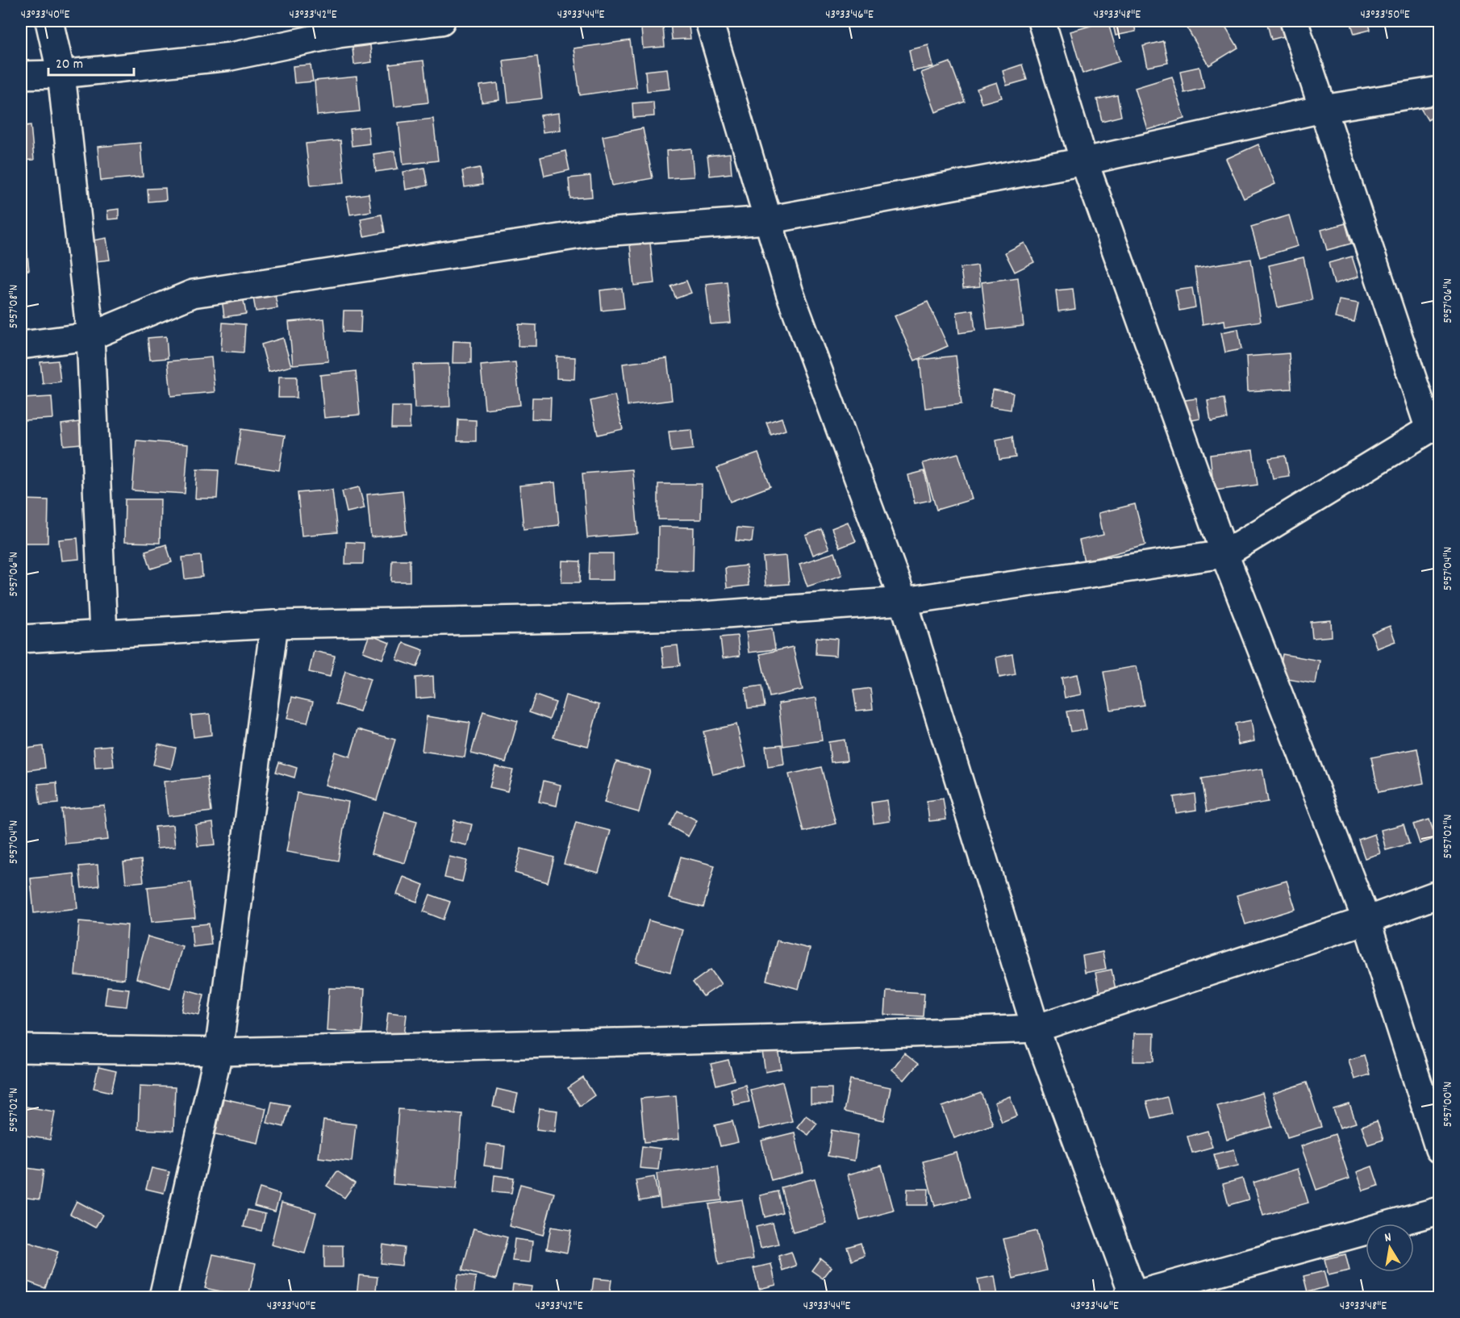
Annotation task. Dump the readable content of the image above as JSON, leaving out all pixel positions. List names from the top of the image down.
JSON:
{
  "scale_bar": "20 m",
  "north": "top",
  "coordinates": [
    "43°33'40\"E",
    "43°33'42\"E",
    "43°33'44\"E",
    "43°33'46\"E",
    "43°33'48\"E",
    "43°33'50\"E",
    "5°57'06\"N",
    "5°57'08\"N",
    "5°57'04\"N",
    "5°57'02\"N",
    "5°57'00\"N"
  ]
}
